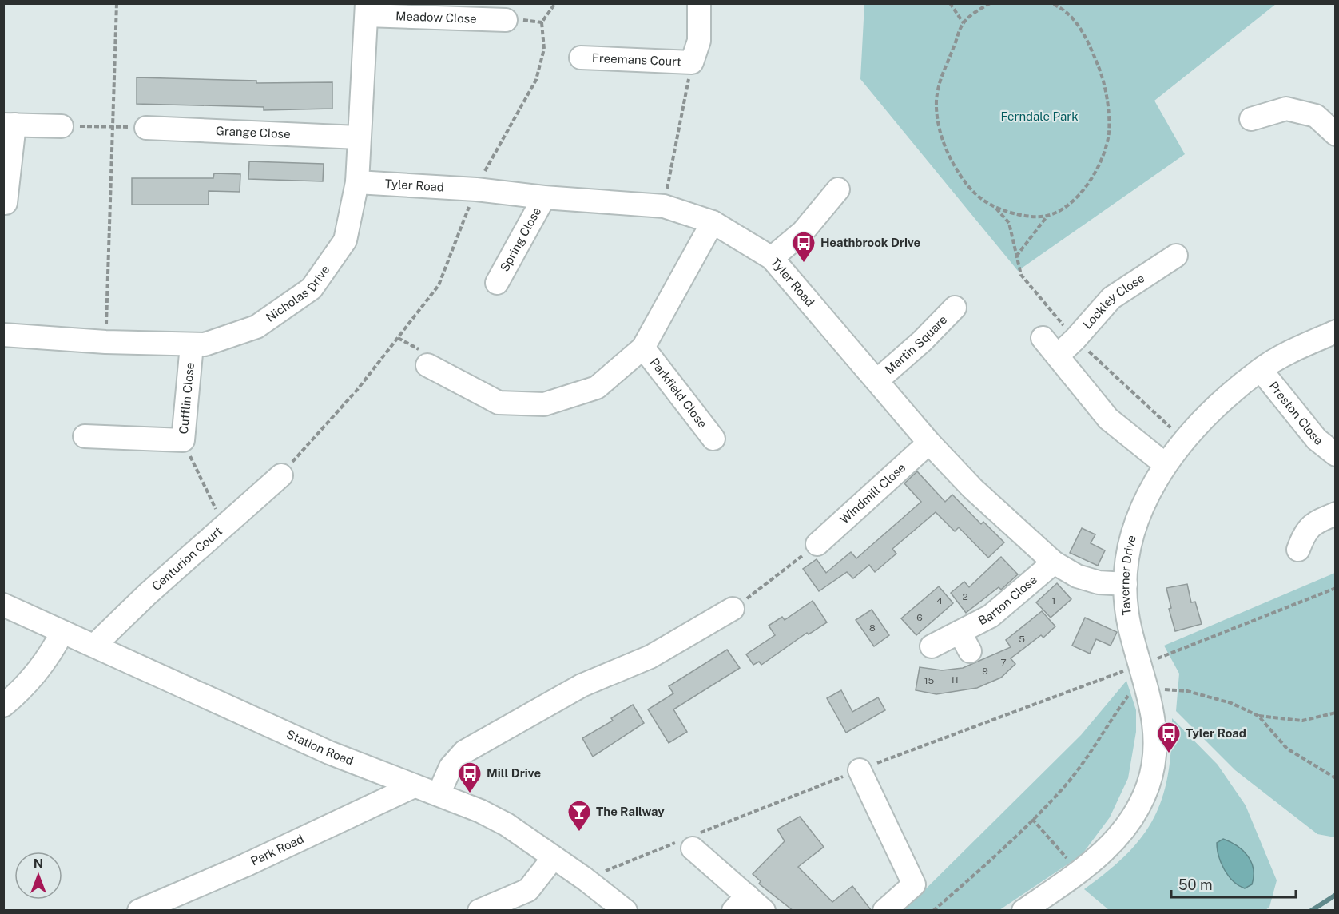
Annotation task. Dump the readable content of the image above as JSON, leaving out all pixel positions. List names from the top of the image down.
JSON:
{
  "streets": {
    "street": [
      "Meadow Close",
      "Freemans Court",
      "Grange Close",
      "Tyler Road",
      "Spring Close",
      "Nicholas Drive",
      "Lockley Close",
      "Martin Square",
      "Parkfield Close",
      "Cufflin Close",
      "Preston Close",
      "Windmill Close",
      "Centurion Court",
      "Taverner Drive",
      "Barton Close",
      "Station Road",
      "Park Road"
    ]
  },
  "crossings": [
    ["Meadow Close", "Nicholas Drive"],
    ["Grange Close", "Nicholas Drive"],
    ["Tyler Road", "Spring Close"],
    ["Tyler Road", "Nicholas Drive"],
    ["Tyler Road", "Martin Square"],
    ["Tyler Road", "Windmill Close"],
    ["Tyler Road", "Taverner Drive"],
    ["Tyler Road", "Barton Close"],
    ["Nicholas Drive", "Cufflin Close"],
    ["Preston Close", "Taverner Drive"],
    ["Centurion Court", "Station Road"],
    ["Station Road", "Park Road"]
  ],
  "parks": ["Ferndale Park"],
  "places": {
    "bus stop": ["Heathbrook Drive", "Tyler Road", "Mill Drive"],
    "bar": ["The Railway"]
  },
  "house_numbers": [
    "2",
    "4",
    "1",
    "6",
    "8",
    "5",
    "7",
    "9",
    "11",
    "15"
  ],
  "scale_bar": "50 m",
  "north": "top"
}
